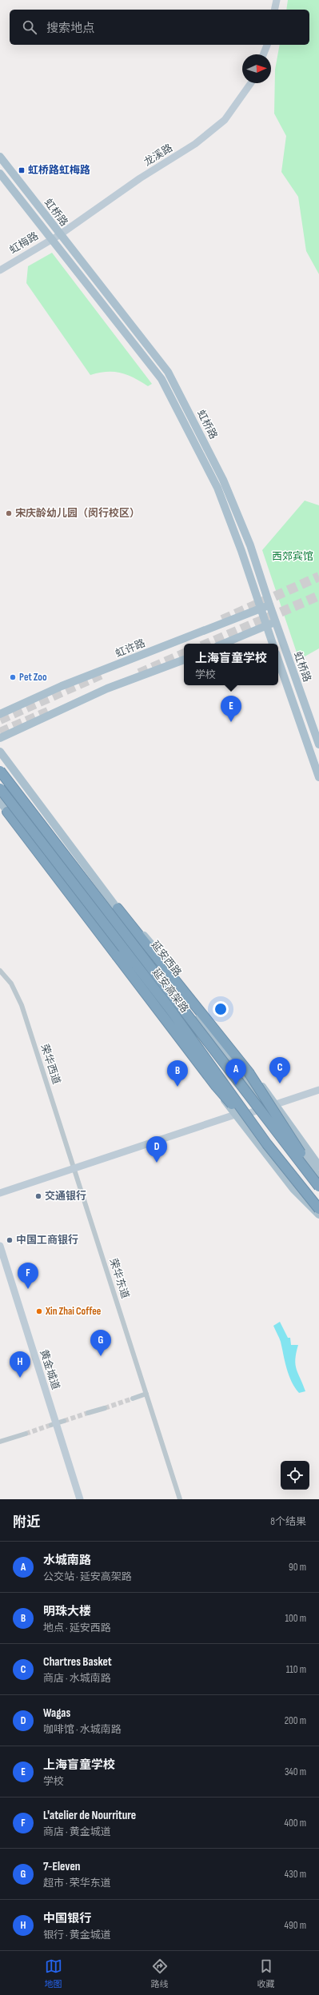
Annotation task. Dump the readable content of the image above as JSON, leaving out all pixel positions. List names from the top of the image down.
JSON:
{
  "streets": {
    "highway": ["延安高架路"],
    "main road": ["虹桥路", "虹许路", "延安西路"],
    "street": [
      "龙溪路",
      "虹梅路",
      "荣华西道",
      "荣华东道",
      "黄金城道"
    ]
  },
  "crossings": [
    ["龙溪路", "虹桥路"],
    ["龙溪路", "虹梅路"],
    ["虹桥路", "虹梅路"],
    ["虹桥路", "虹许路"],
    ["荣华西道", "荣华东道"]
  ],
  "parks": ["西郊宾馆"],
  "places": {
    "transit": ["虹桥路虹梅路"],
    "other": [
      "宋庆龄幼儿园（闵行校区）",
      "Pet Zoo",
      "交通银行",
      "中国工商银行",
      "Xin Zhai Coffee"
    ]
  },
  "north": "right",
  "page": {
    "search": "搜索地点",
    "popup": ["上海盲童学校", "学校"],
    "pins": [
      "E",
      "C",
      "A",
      "B",
      "D",
      "F",
      "G",
      "H"
    ],
    "heading": ["附近", "8个结果"],
    "list": [
      {
        "mark": "A",
        "name": "水城南路",
        "note": "公交站 · 延安高架路",
        "value": "90 m"
      },
      {
        "mark": "B",
        "name": "明珠大楼",
        "note": "地点 · 延安西路",
        "value": "100 m"
      },
      {
        "mark": "C",
        "name": "Chartres Basket",
        "note": "商店 · 水城南路",
        "value": "110 m"
      },
      {
        "mark": "D",
        "name": "Wagas",
        "note": "咖啡馆 · 水城南路",
        "value": "200 m"
      },
      {
        "mark": "E",
        "name": "上海盲童学校",
        "note": "学校",
        "value": "340 m"
      },
      {
        "mark": "F",
        "name": "L'atelier de Nourriture",
        "note": "商店 · 黄金城道",
        "value": "400 m"
      },
      {
        "mark": "G",
        "name": "7-Eleven",
        "note": "超市 · 荣华东道",
        "value": "430 m"
      },
      {
        "mark": "H",
        "name": "中国银行",
        "note": "银行 · 黄金城道",
        "value": "490 m"
      }
    ],
    "nav": ["地图", "路线", "收藏"]
  }
}
